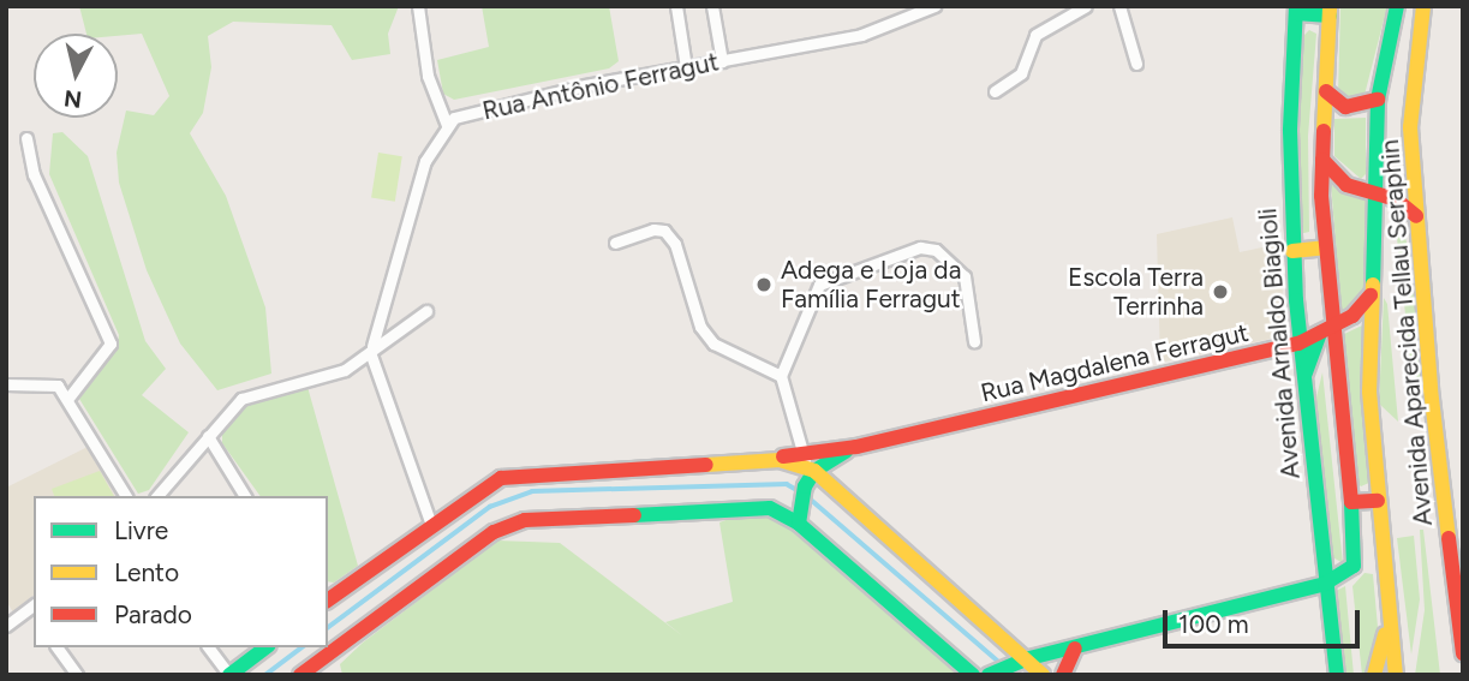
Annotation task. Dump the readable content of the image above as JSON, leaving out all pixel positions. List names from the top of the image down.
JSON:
{
  "streets": {
    "main road": ["Avenida Aparecida Tellau Seraphin", "Avenida Arnaldo Biagioli", "Rua Magdalena Ferragut"],
    "street": ["Rua Antônio Ferragut"]
  },
  "crossings": [
    ["Avenida Aparecida Tellau Seraphin", "Rua Magdalena Ferragut"],
    ["Avenida Arnaldo Biagioli", "Rua Magdalena Ferragut"]
  ],
  "places": ["Adega e Loja da Família Ferragut", "Escola Terra Terrinha"],
  "legend": ["Livre", "Lento", "Parado"],
  "scale_bar": "100 m",
  "north": "bottom"
}
